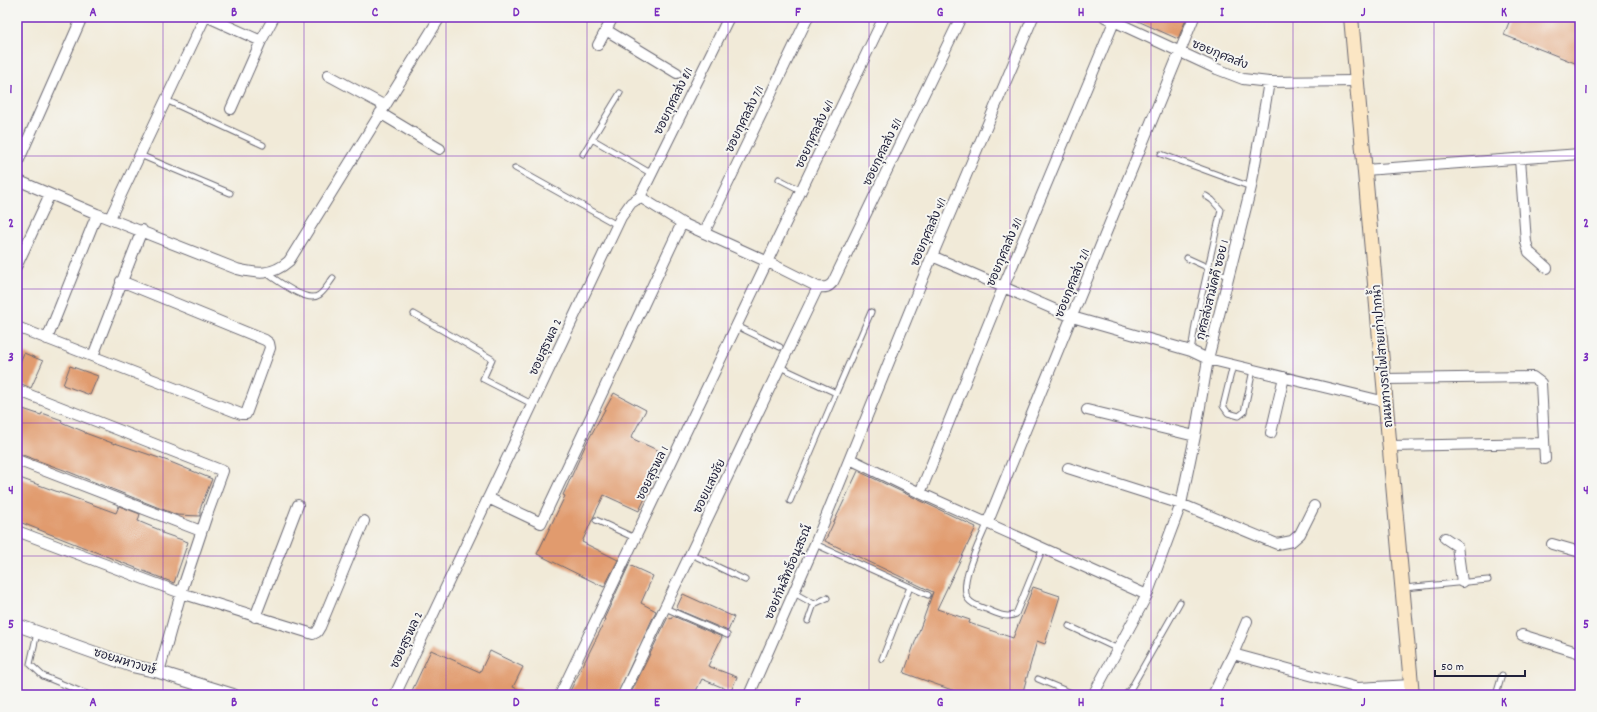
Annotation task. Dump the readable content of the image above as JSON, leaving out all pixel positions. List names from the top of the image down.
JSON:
{
  "streets": {
    "main road": ["ถนนทางรถไฟสายเก่าปากน้ำ"],
    "street": [
      "ซอยกุศลส่ง",
      "ซอยกุศลส่ง 8/1",
      "ซอยกุศลส่ง 7/1",
      "ซอยกุศลส่ง 6/1",
      "ซอยกุศลส่ง 5/1",
      "ซอยกุศลส่ง 4/1",
      "ซอยกุศลส่ง 3/1",
      "ซอยกุศลส่ง 2/1",
      "กุศลส่งสามัคคี ซอย 1",
      "ซอยสุรพล 2",
      "ซอยสุรพล 1",
      "ซอยแสงชัย",
      "ซอยกันสิทธ์อนุสรณ์",
      "ซอยมหาวงษ์"
    ]
  },
  "crossings": [
    ["ซอยกุศลส่ง", "ซอยกุศลส่ง 3/1"],
    ["ซอยกุศลส่ง", "ซอยกุศลส่ง 2/1"],
    ["ซอยกุศลส่ง", "กุศลส่งสามัคคี ซอย 1"],
    ["ซอยกุศลส่ง", "ถนนทางรถไฟสายเก่าปากน้ำ"],
    ["ซอยกุศลส่ง 8/1", "ซอยสุรพล 2"],
    ["ซอยกุศลส่ง 6/1", "ซอยสุรพล 1"],
    ["ซอยกุศลส่ง 5/1", "ซอยแสงชัย"],
    ["ซอยกุศลส่ง 4/1", "ซอยกันสิทธ์อนุสรณ์"]
  ],
  "scale_bar": "50 m",
  "grid": {
    "columns": [
      "A",
      "B",
      "C",
      "D",
      "E",
      "F",
      "G",
      "H",
      "I",
      "J",
      "K"
    ],
    "rows": [
      "1",
      "2",
      "3",
      "4",
      "5"
    ]
  }
}
